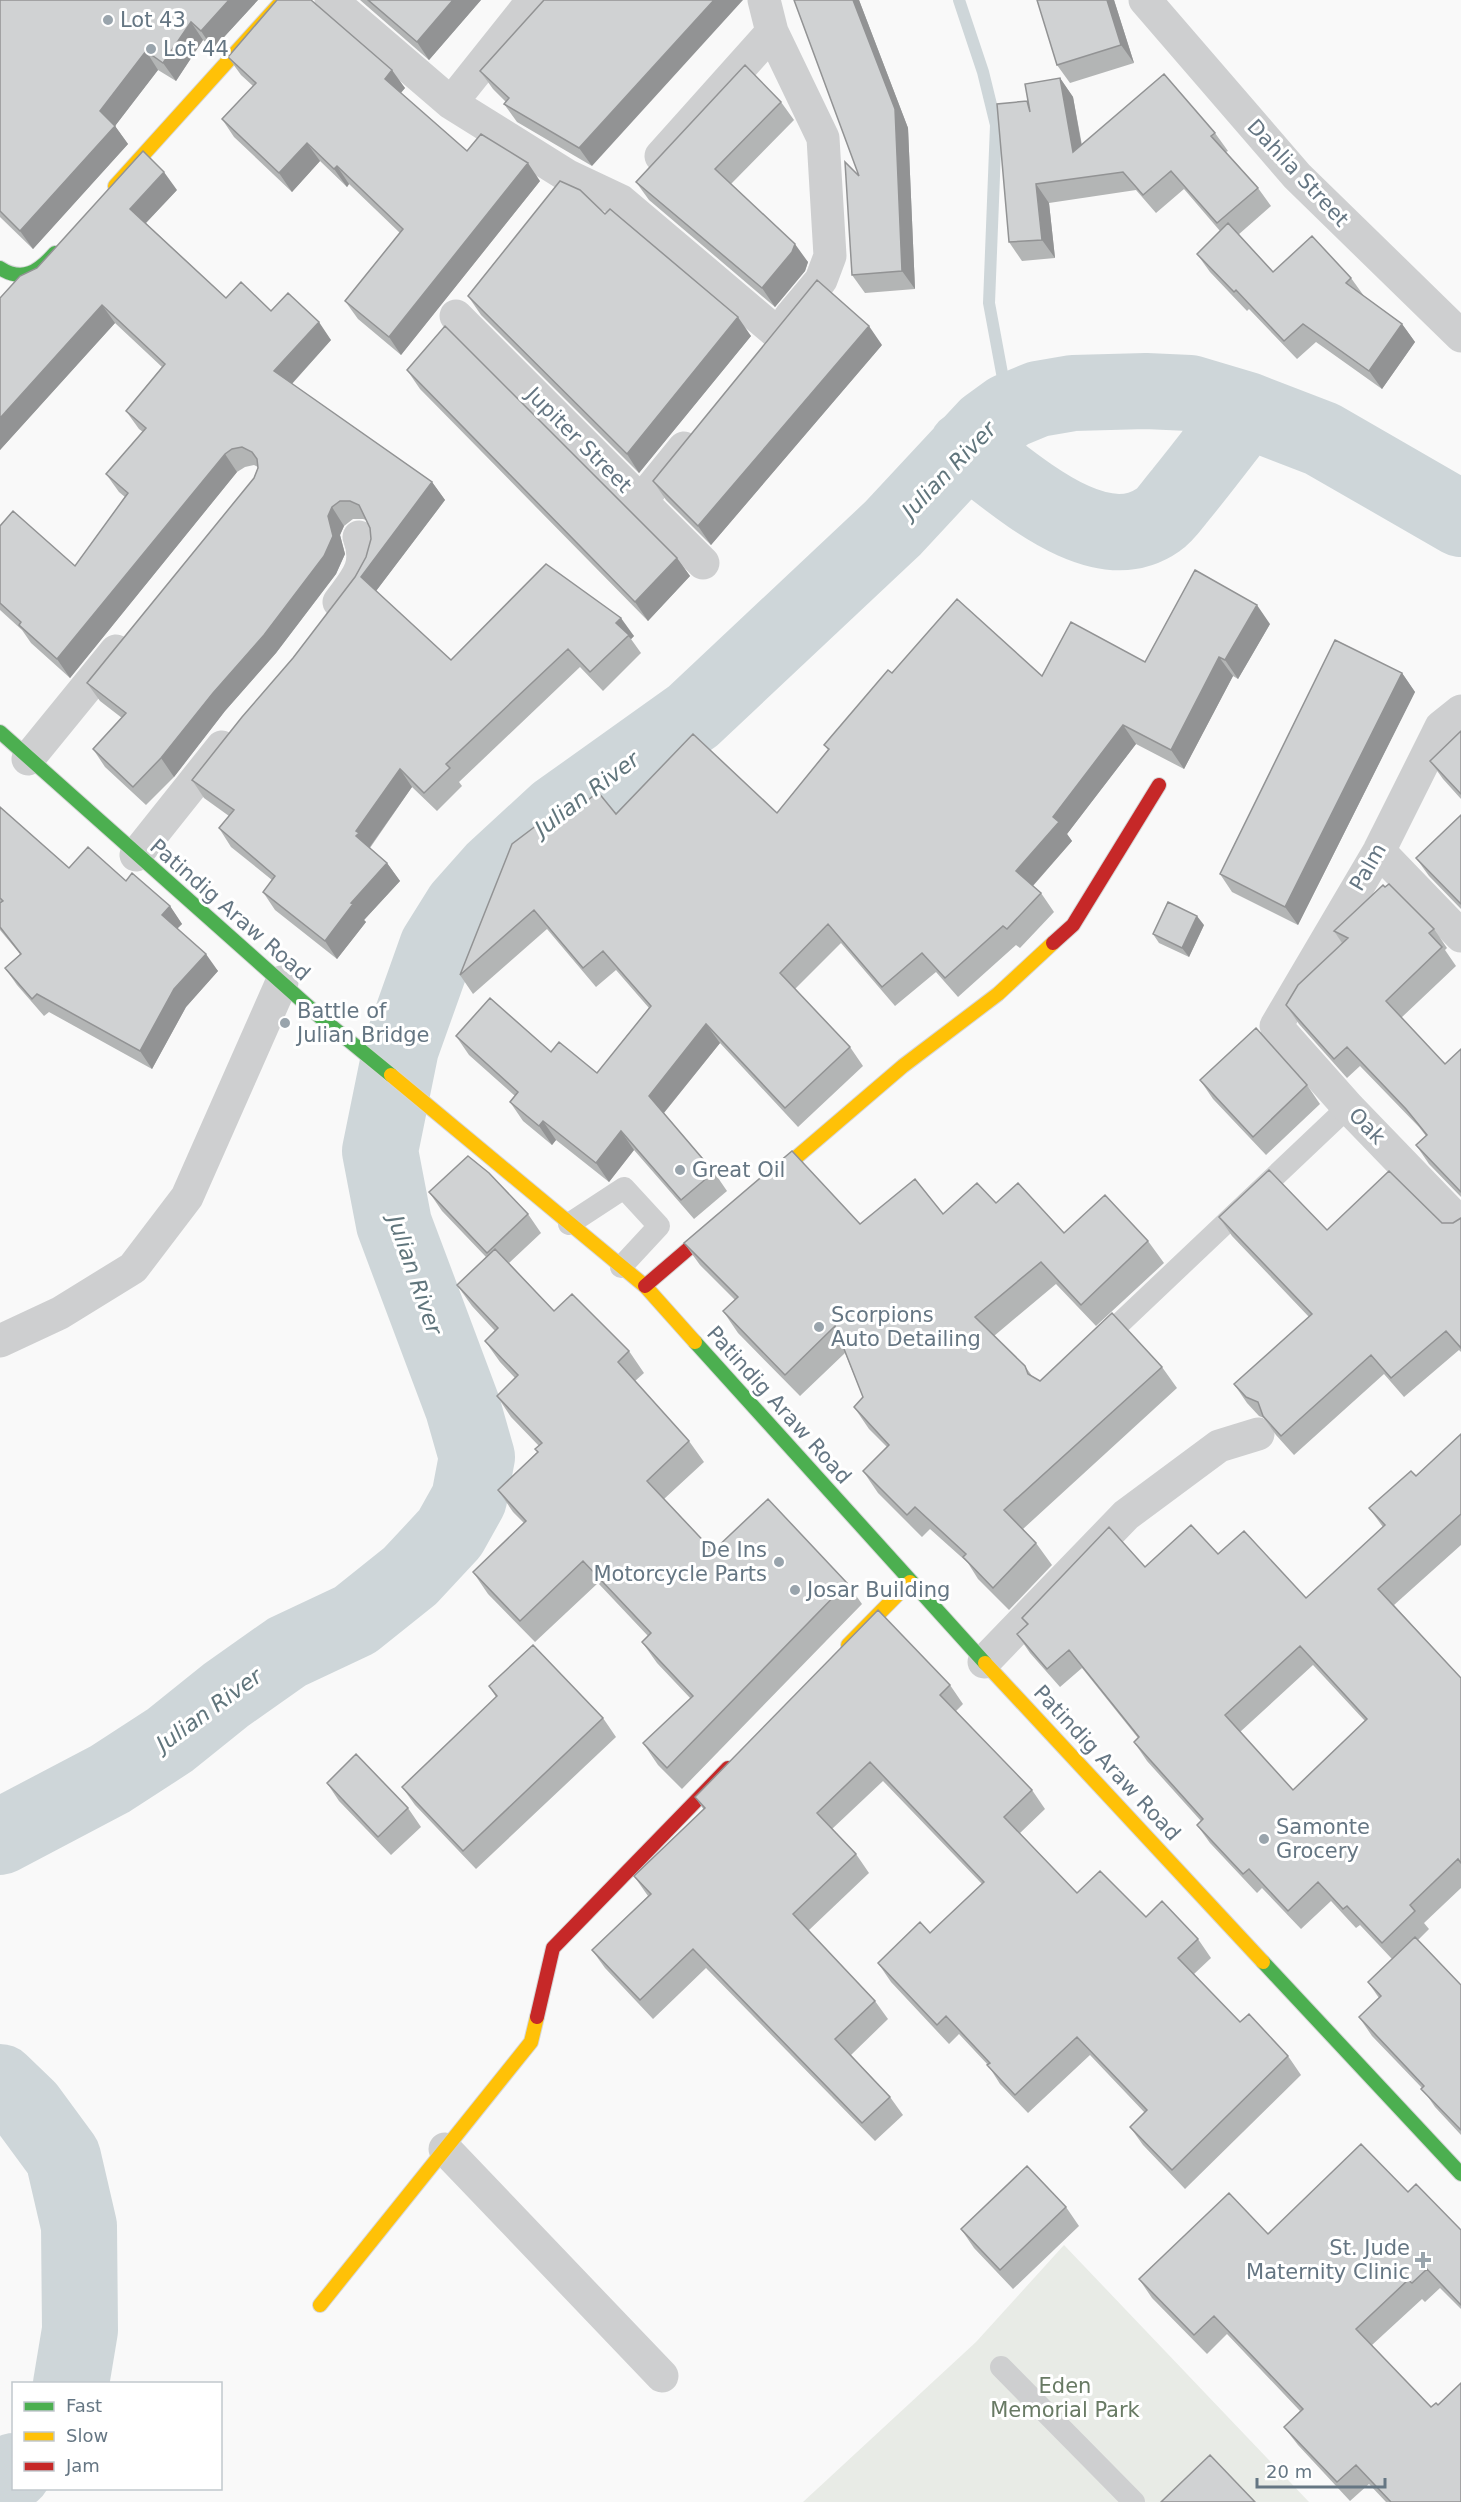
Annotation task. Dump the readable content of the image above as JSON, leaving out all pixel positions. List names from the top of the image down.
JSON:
{
  "streets": {
    "main road": ["Patindig Araw Road"],
    "street": [
      "Dahlia Street",
      "Jupiter Street",
      "Palm",
      "Oak"
    ]
  },
  "crossings": [
    ["Palm", "Oak"]
  ],
  "water": ["Julian River"],
  "parks": ["Eden Memorial Park"],
  "places": {
    "other": [
      "Lot 43",
      "Lot 44",
      "Battle of Julian Bridge",
      "Great Oil",
      "Scorpions Auto Detailing",
      "De Ins Motorcycle Parts",
      "Josar Building",
      "Samonte Grocery"
    ],
    "health": ["St. Jude Maternity Clinic"]
  },
  "legend": ["Fast", "Slow", "Jam"],
  "scale_bar": "20 m"
}
